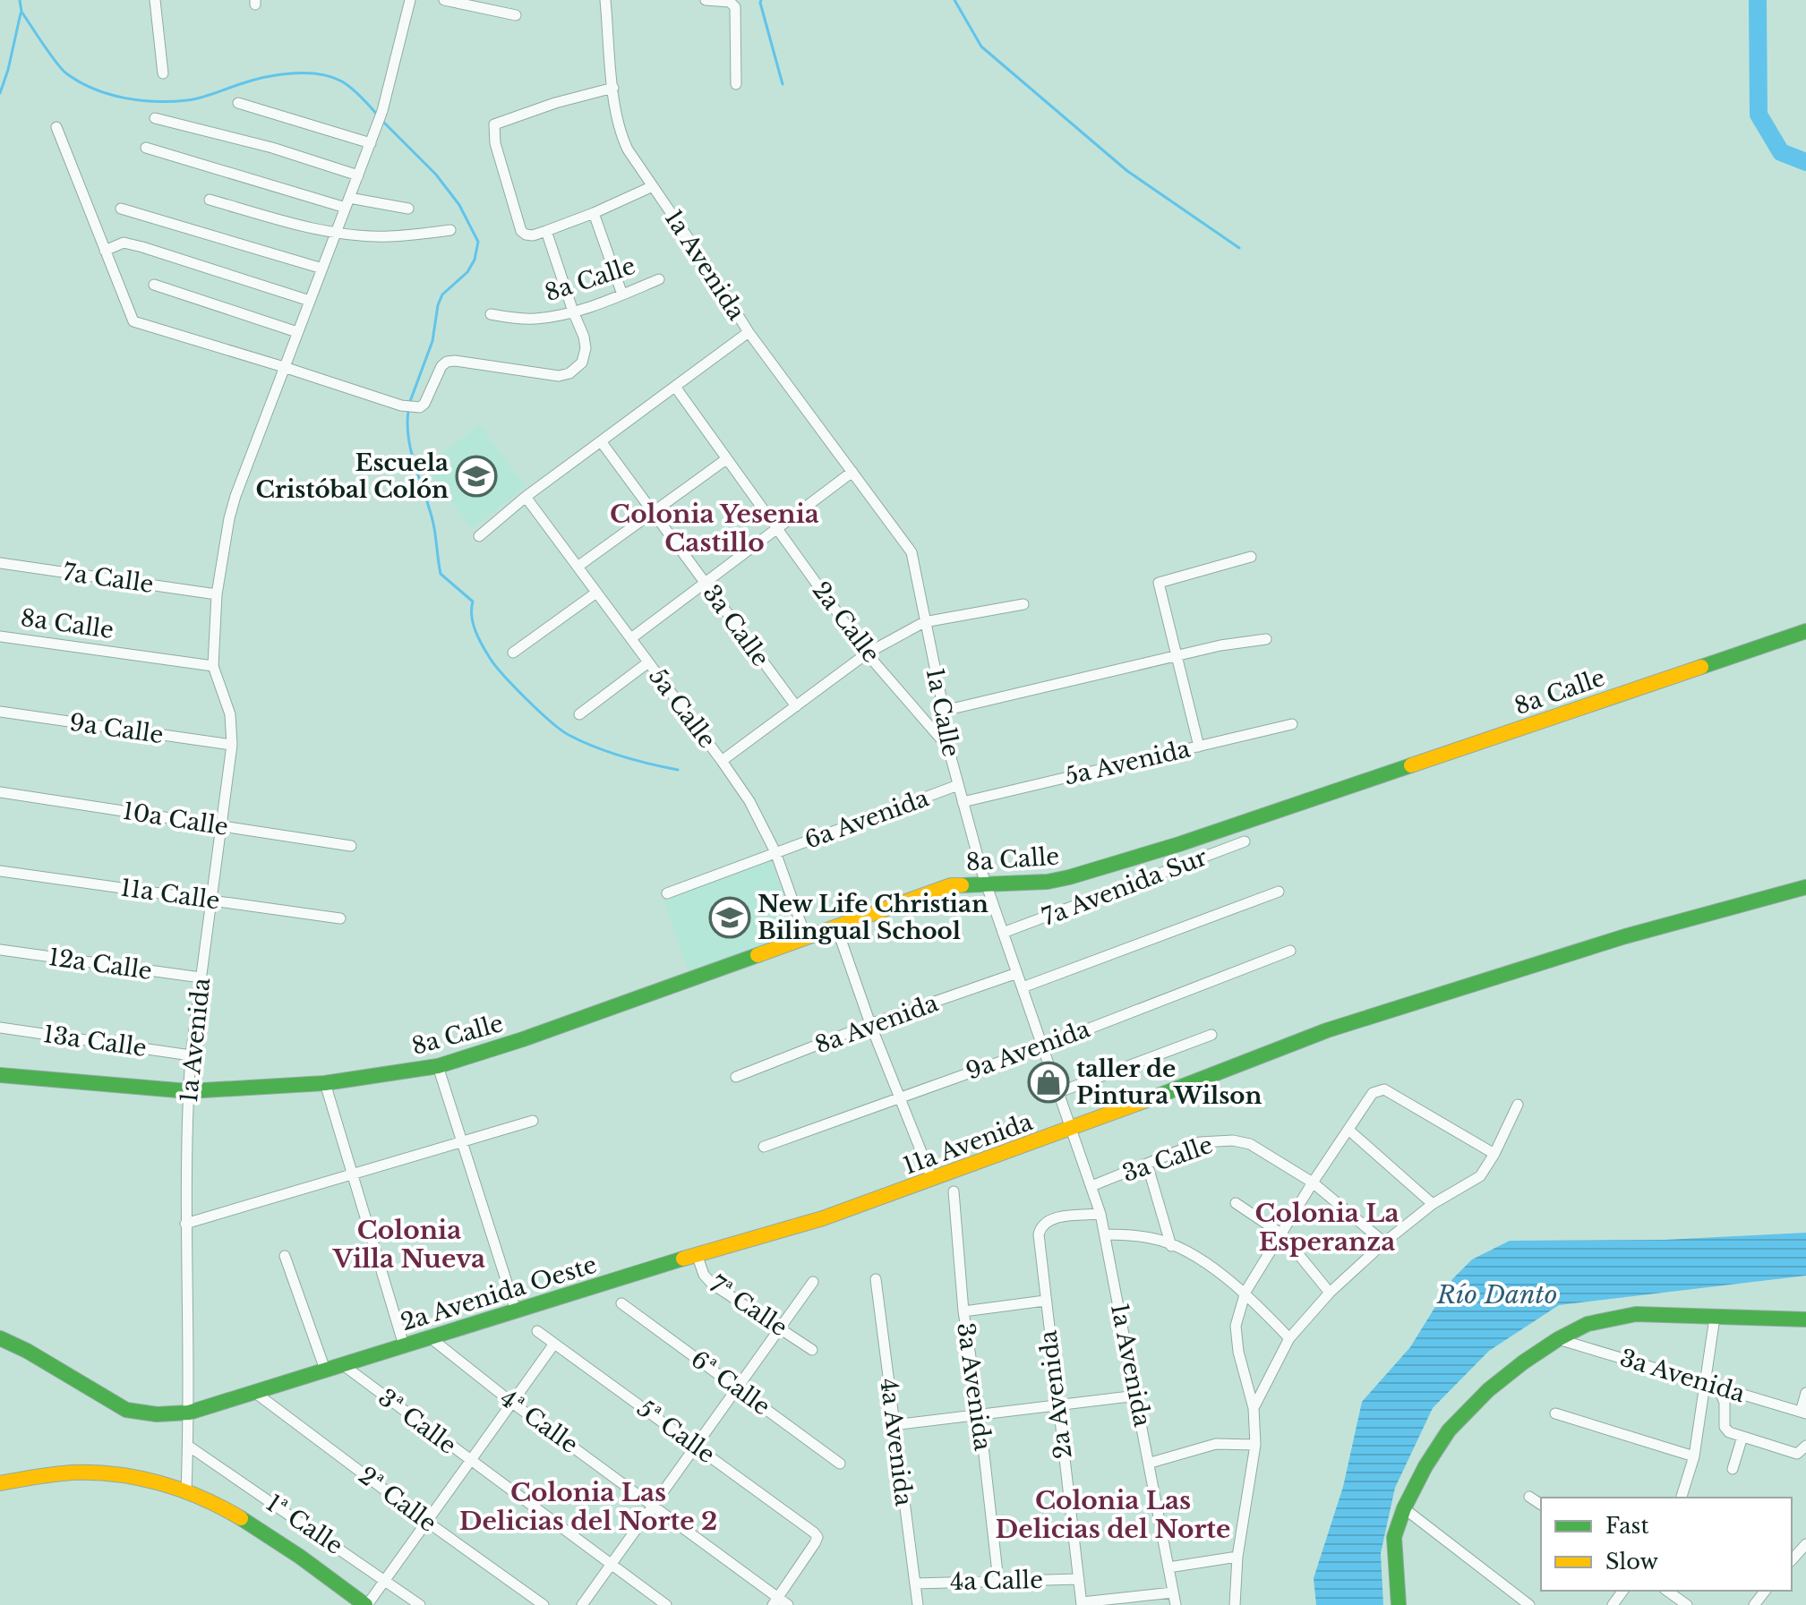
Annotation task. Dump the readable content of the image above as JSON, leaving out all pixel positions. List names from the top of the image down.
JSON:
{
  "streets": {
    "street": [
      "1a Avenida",
      "8a Calle",
      "7a Calle",
      "2a Calle",
      "3a Calle",
      "5a Calle",
      "1a Calle",
      "9a Calle",
      "5a Avenida",
      "10a Calle",
      "6a Avenida",
      "7a Avenida Sur",
      "11a Calle",
      "12a Calle",
      "8a Avenida",
      "13a Calle",
      "9a Avenida",
      "11a Avenida",
      "2a Avenida Oeste",
      "7ª Calle",
      "3a Avenida",
      "6ª Calle",
      "2a Avenida",
      "3ª Calle",
      "4ª Calle",
      "5ª Calle",
      "4a Avenida",
      "2ª Calle",
      "1ª Calle",
      "4a Calle"
    ]
  },
  "crossings": [
    ["1a Avenida", "8a Calle"],
    ["1a Avenida", "7a Calle"],
    ["1a Avenida", "2a Calle"],
    ["1a Avenida", "3a Calle"],
    ["1a Avenida", "5a Calle"],
    ["1a Avenida", "1a Calle"],
    ["1a Avenida", "9a Calle"],
    ["1a Avenida", "10a Calle"],
    ["1a Avenida", "11a Calle"],
    ["1a Avenida", "12a Calle"],
    ["1a Avenida", "13a Calle"],
    ["1a Avenida", "11a Avenida"],
    ["1a Avenida", "2a Avenida Oeste"],
    ["1a Avenida", "2a Avenida"],
    ["1a Avenida", "1ª Calle"],
    ["8a Calle", "5a Calle"],
    ["8a Calle", "1a Calle"],
    ["2a Calle", "1a Calle"],
    ["5a Calle", "6a Avenida"],
    ["1a Calle", "5a Avenida"],
    ["1a Calle", "6a Avenida"],
    ["1a Calle", "7a Avenida Sur"],
    ["1a Calle", "8a Avenida"],
    ["1a Calle", "9a Avenida"],
    ["1a Calle", "11a Avenida"],
    ["11a Avenida", "2a Avenida Oeste"],
    ["2a Avenida Oeste", "7ª Calle"],
    ["2a Avenida Oeste", "3ª Calle"],
    ["2a Avenida Oeste", "4ª Calle"],
    ["2a Avenida Oeste", "2ª Calle"],
    ["3a Avenida", "4a Calle"],
    ["2a Avenida", "4a Calle"],
    ["4ª Calle", "5ª Calle"],
    ["4a Avenida", "4a Calle"]
  ],
  "districts": [
    "Colonia Yesenia Castillo",
    "Colonia La Esperanza",
    "Colonia Villa Nueva",
    "Colonia Las Delicias del Norte 2",
    "Colonia Las Delicias del Norte"
  ],
  "water": ["Río Danto"],
  "places": {
    "school or university": ["Escuela Cristóbal Colón", "New Life Christian Bilingual School"],
    "shop": ["taller de Pintura Wilson"]
  },
  "legend": ["Fast", "Slow"]
}
